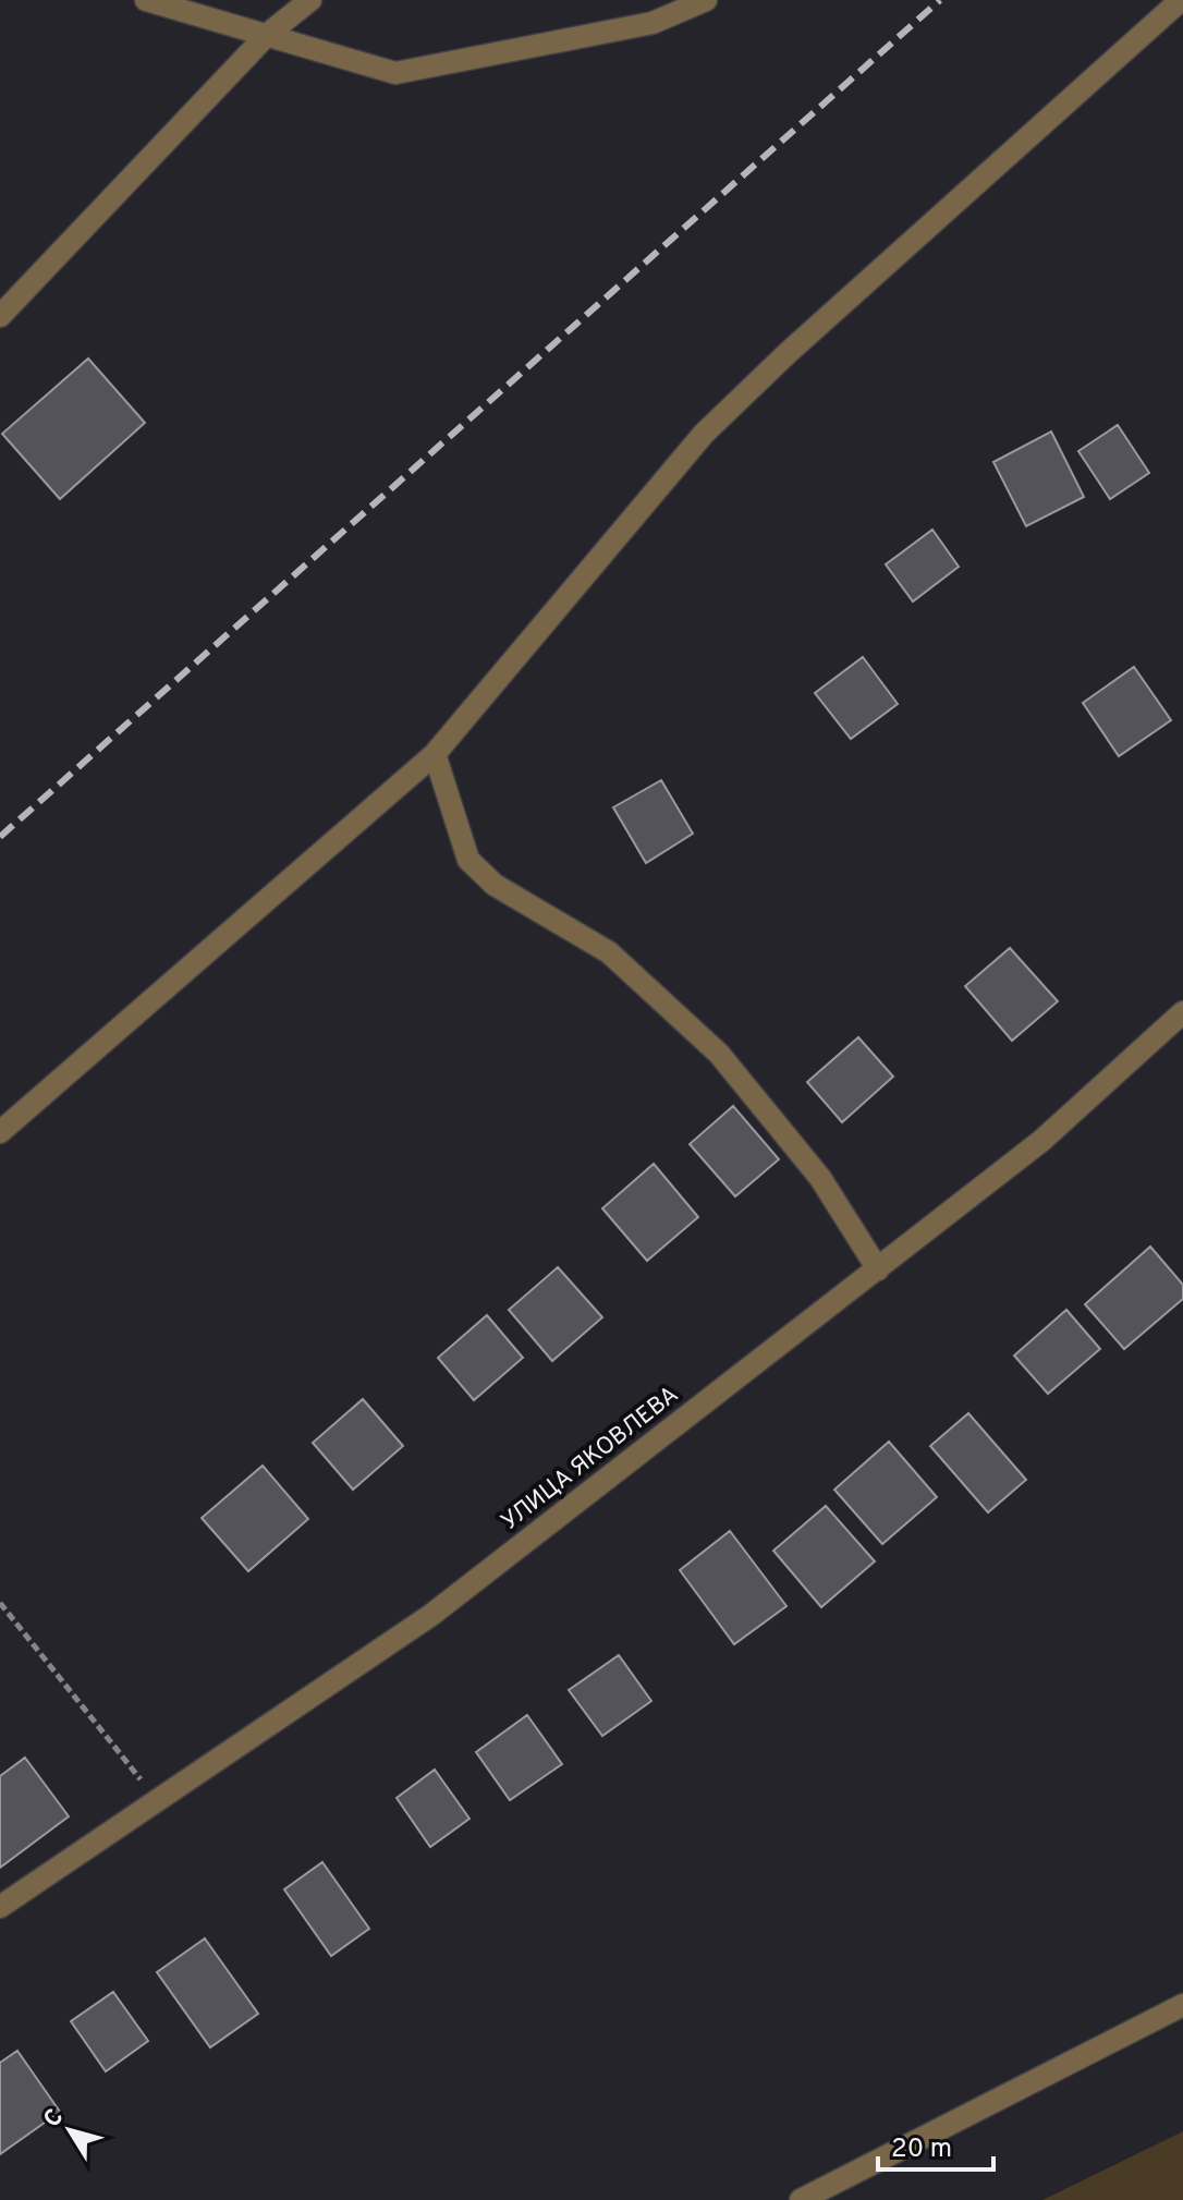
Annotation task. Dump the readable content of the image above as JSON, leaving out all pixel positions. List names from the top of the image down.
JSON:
{
  "streets": {
    "street": ["УЛИЦА ЯКОВЛЕВА"]
  },
  "scale_bar": "20 m",
  "north": "top left"
}
